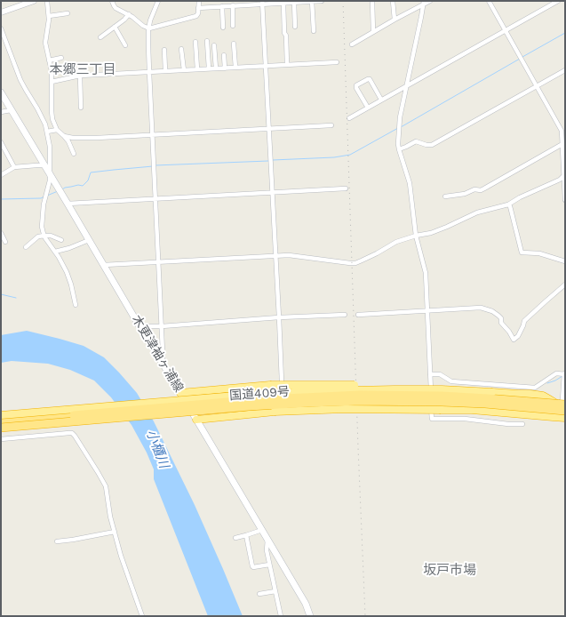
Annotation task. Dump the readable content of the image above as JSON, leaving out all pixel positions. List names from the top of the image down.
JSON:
{
  "streets": {
    "highway": ["国道409号"],
    "main road": ["木更津袖ヶ浦線"]
  },
  "districts": ["本郷三丁目", "坂戸市場"],
  "water": ["小櫃川"]
}
